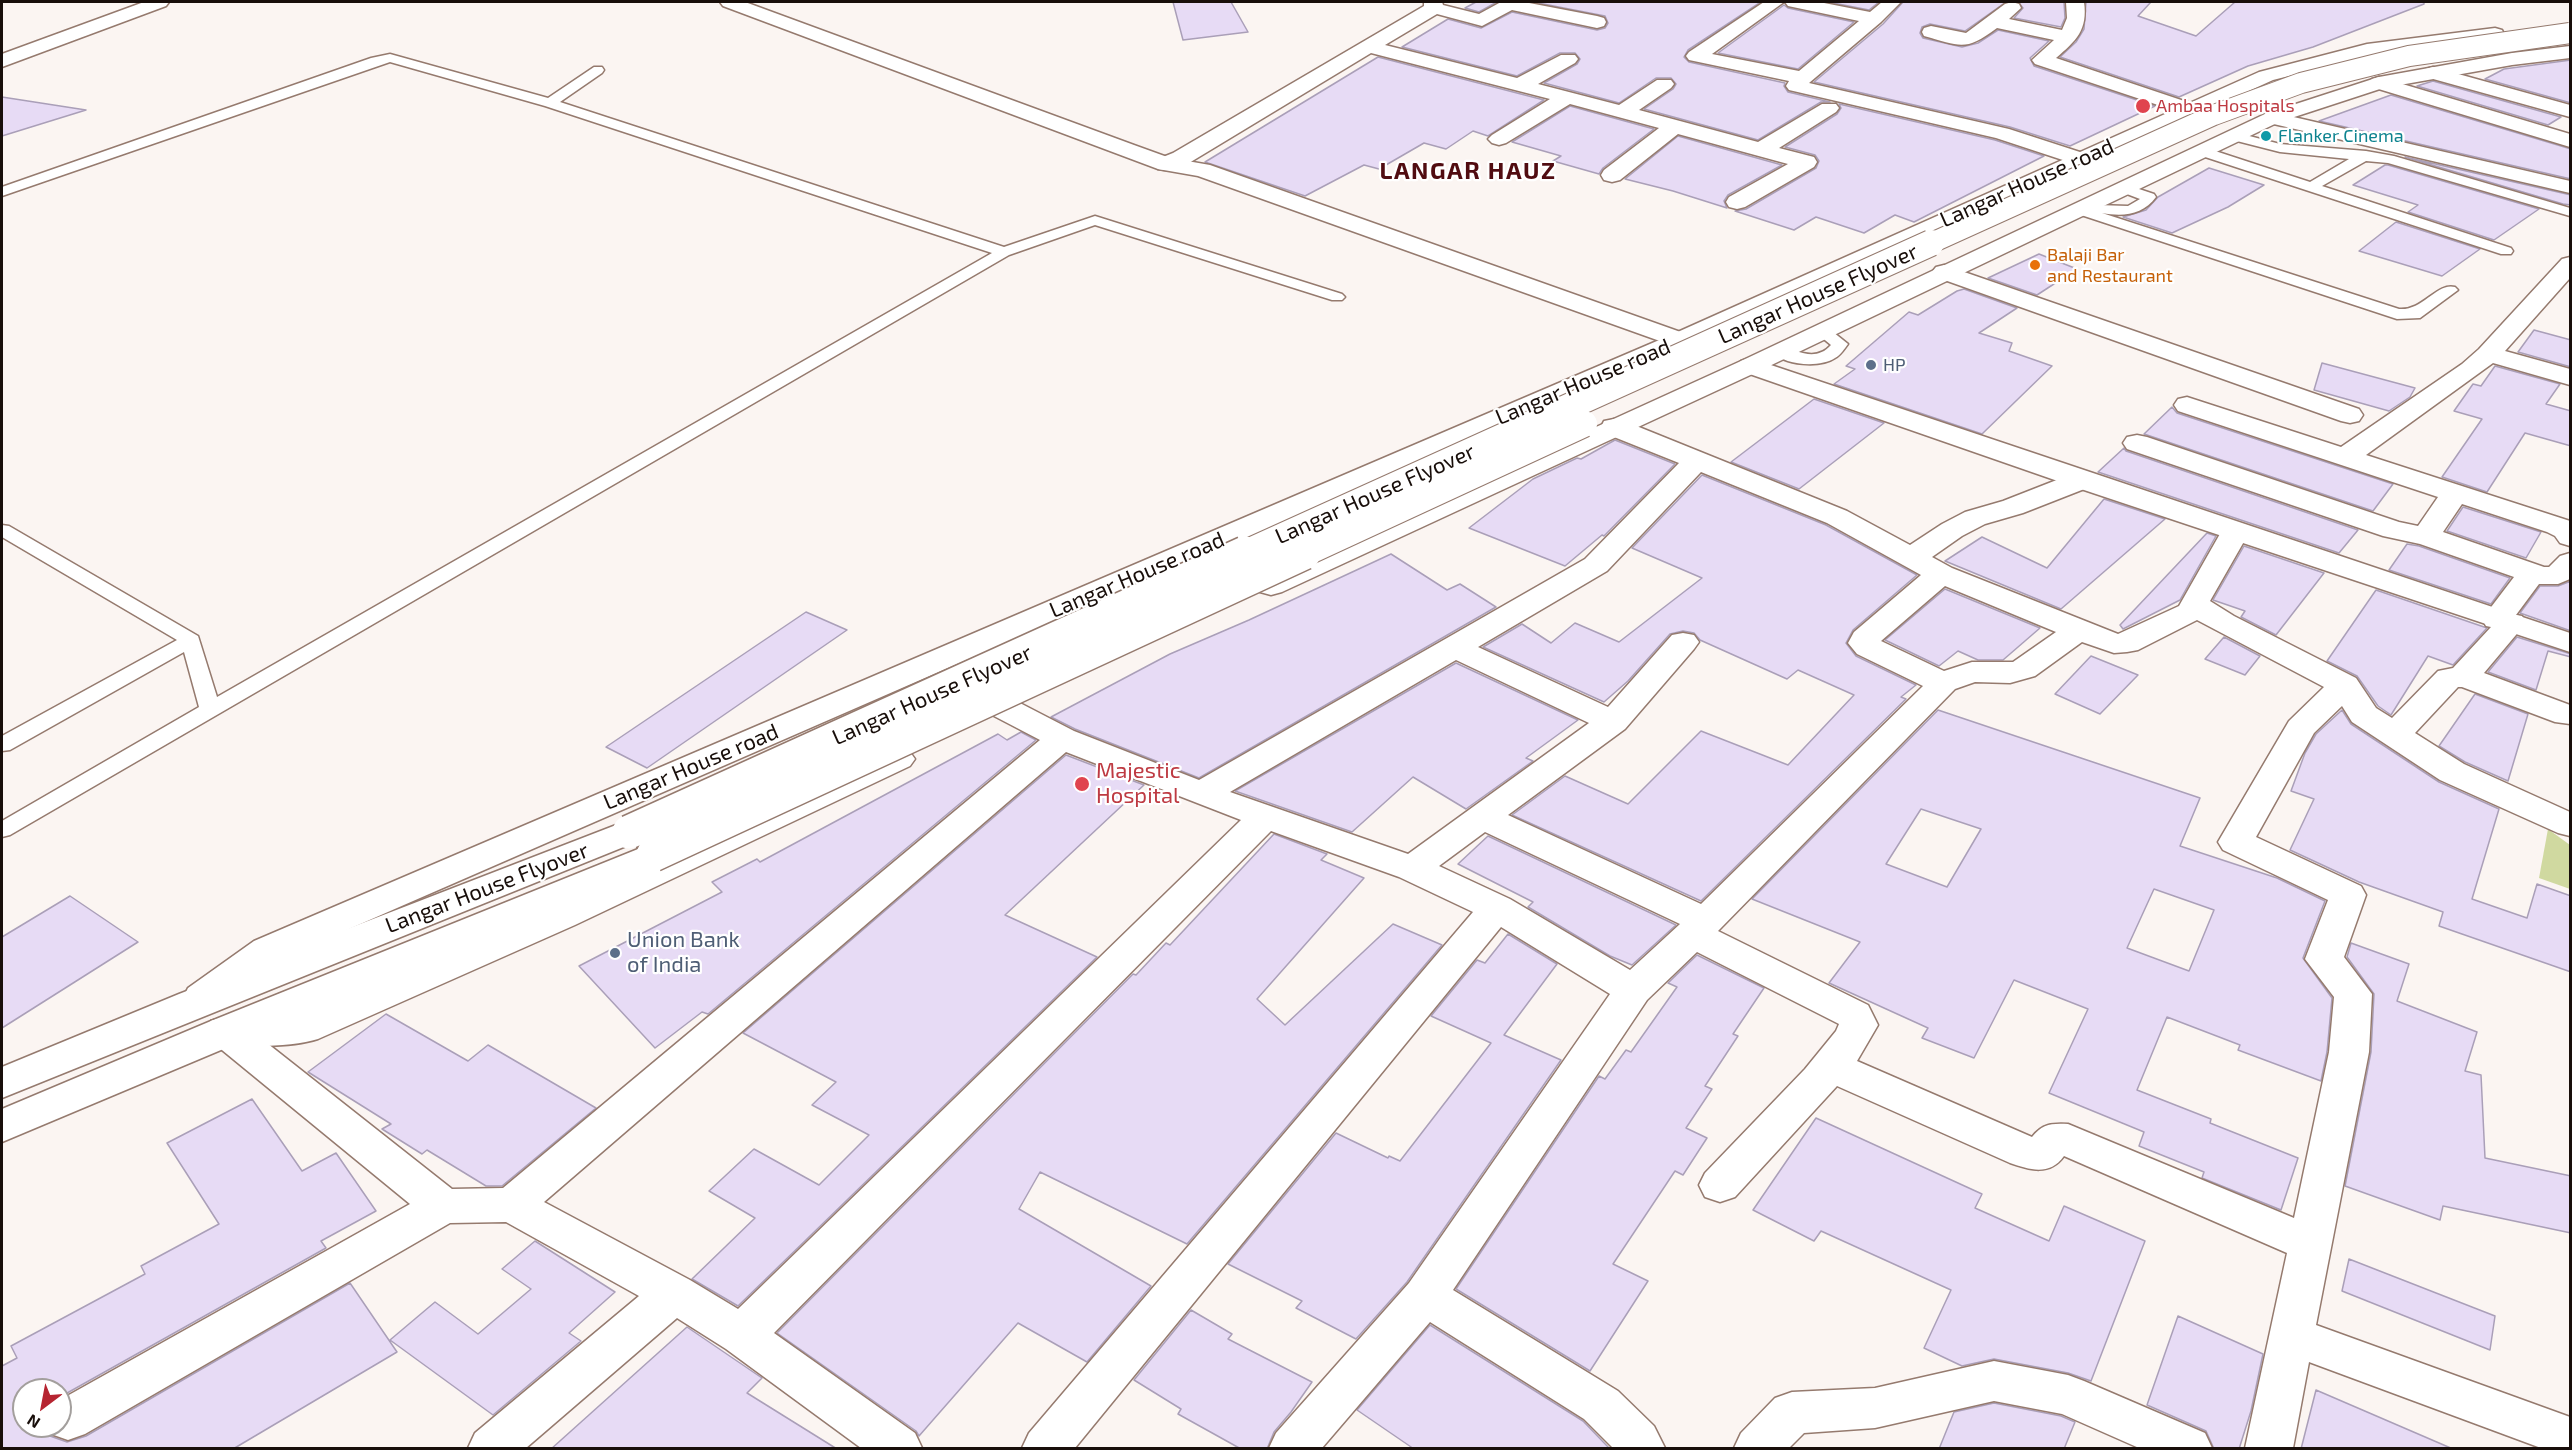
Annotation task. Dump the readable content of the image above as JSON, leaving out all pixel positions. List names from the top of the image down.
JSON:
{
  "streets": {
    "main road": ["Langar House road", "Langar House Flyover"]
  },
  "crossings": [
    ["Langar House road", "Langar House Flyover"]
  ],
  "districts": ["LANGAR HAUZ"],
  "places": [
    "Ambaa Hospitals",
    "Flanker Cinema",
    "Balaji Bar and Restaurant",
    "HP",
    "Majestic Hospital",
    "Union Bank of India"
  ],
  "north": "bottom left"
}
